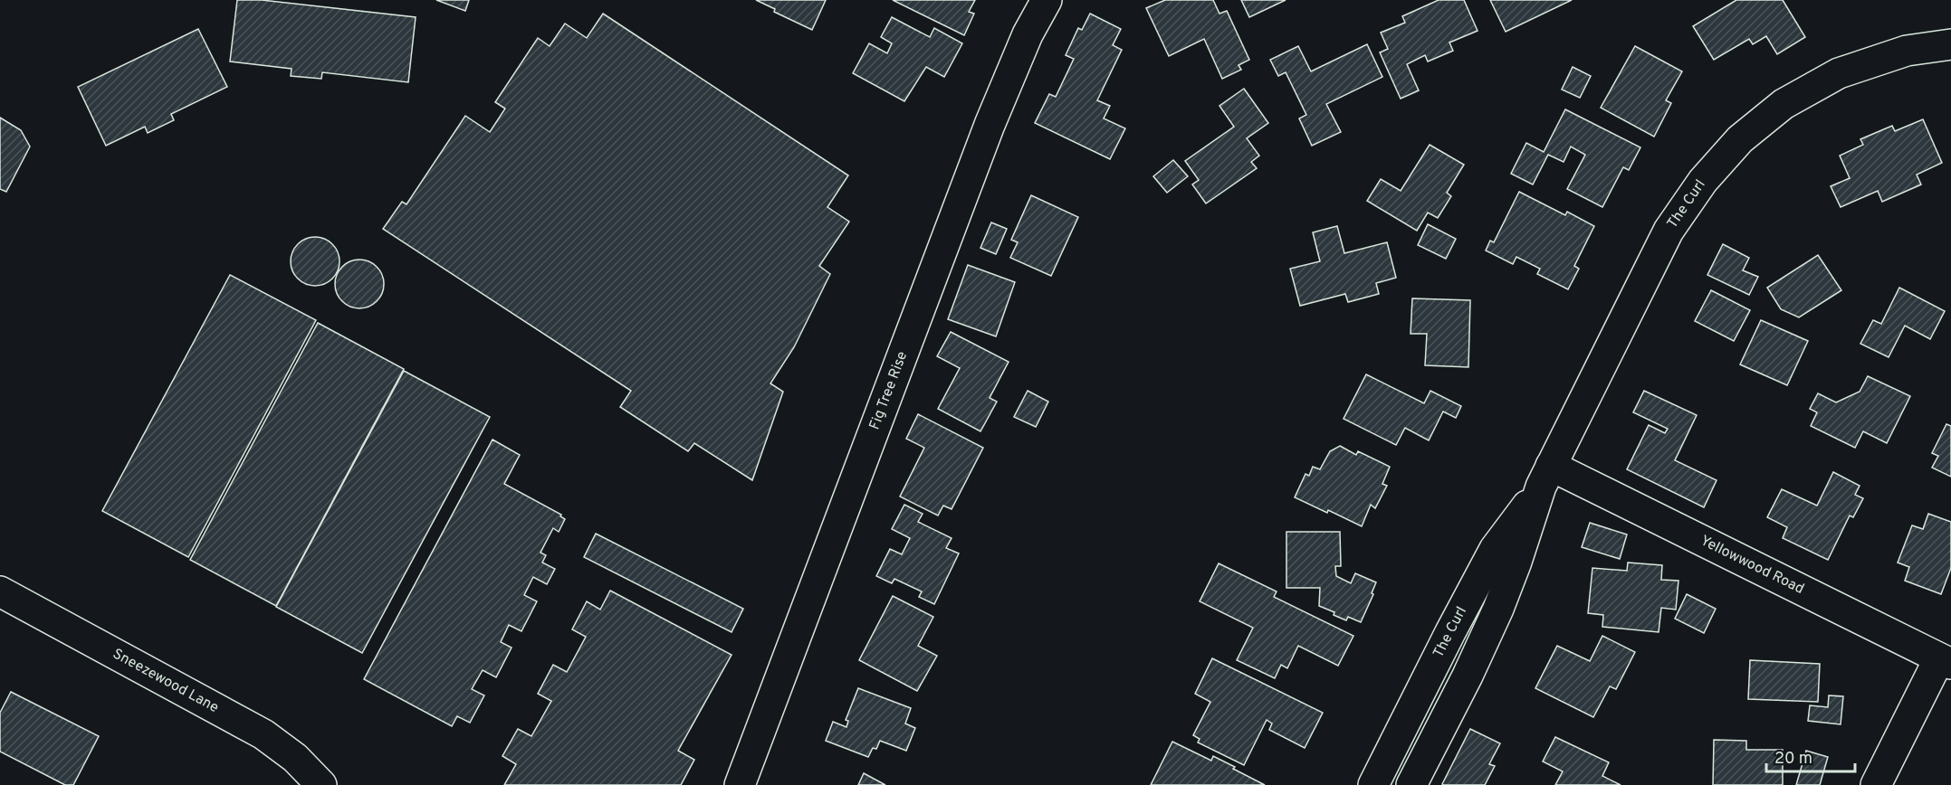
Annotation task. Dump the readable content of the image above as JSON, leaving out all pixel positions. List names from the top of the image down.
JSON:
{
  "streets": {
    "street": [
      "The Curl",
      "Fig Tree Rise",
      "Yellowwood Road",
      "Sneezewood Lane"
    ]
  },
  "crossings": [
    ["The Curl", "Yellowwood Road"]
  ],
  "scale_bar": "20 m"
}
